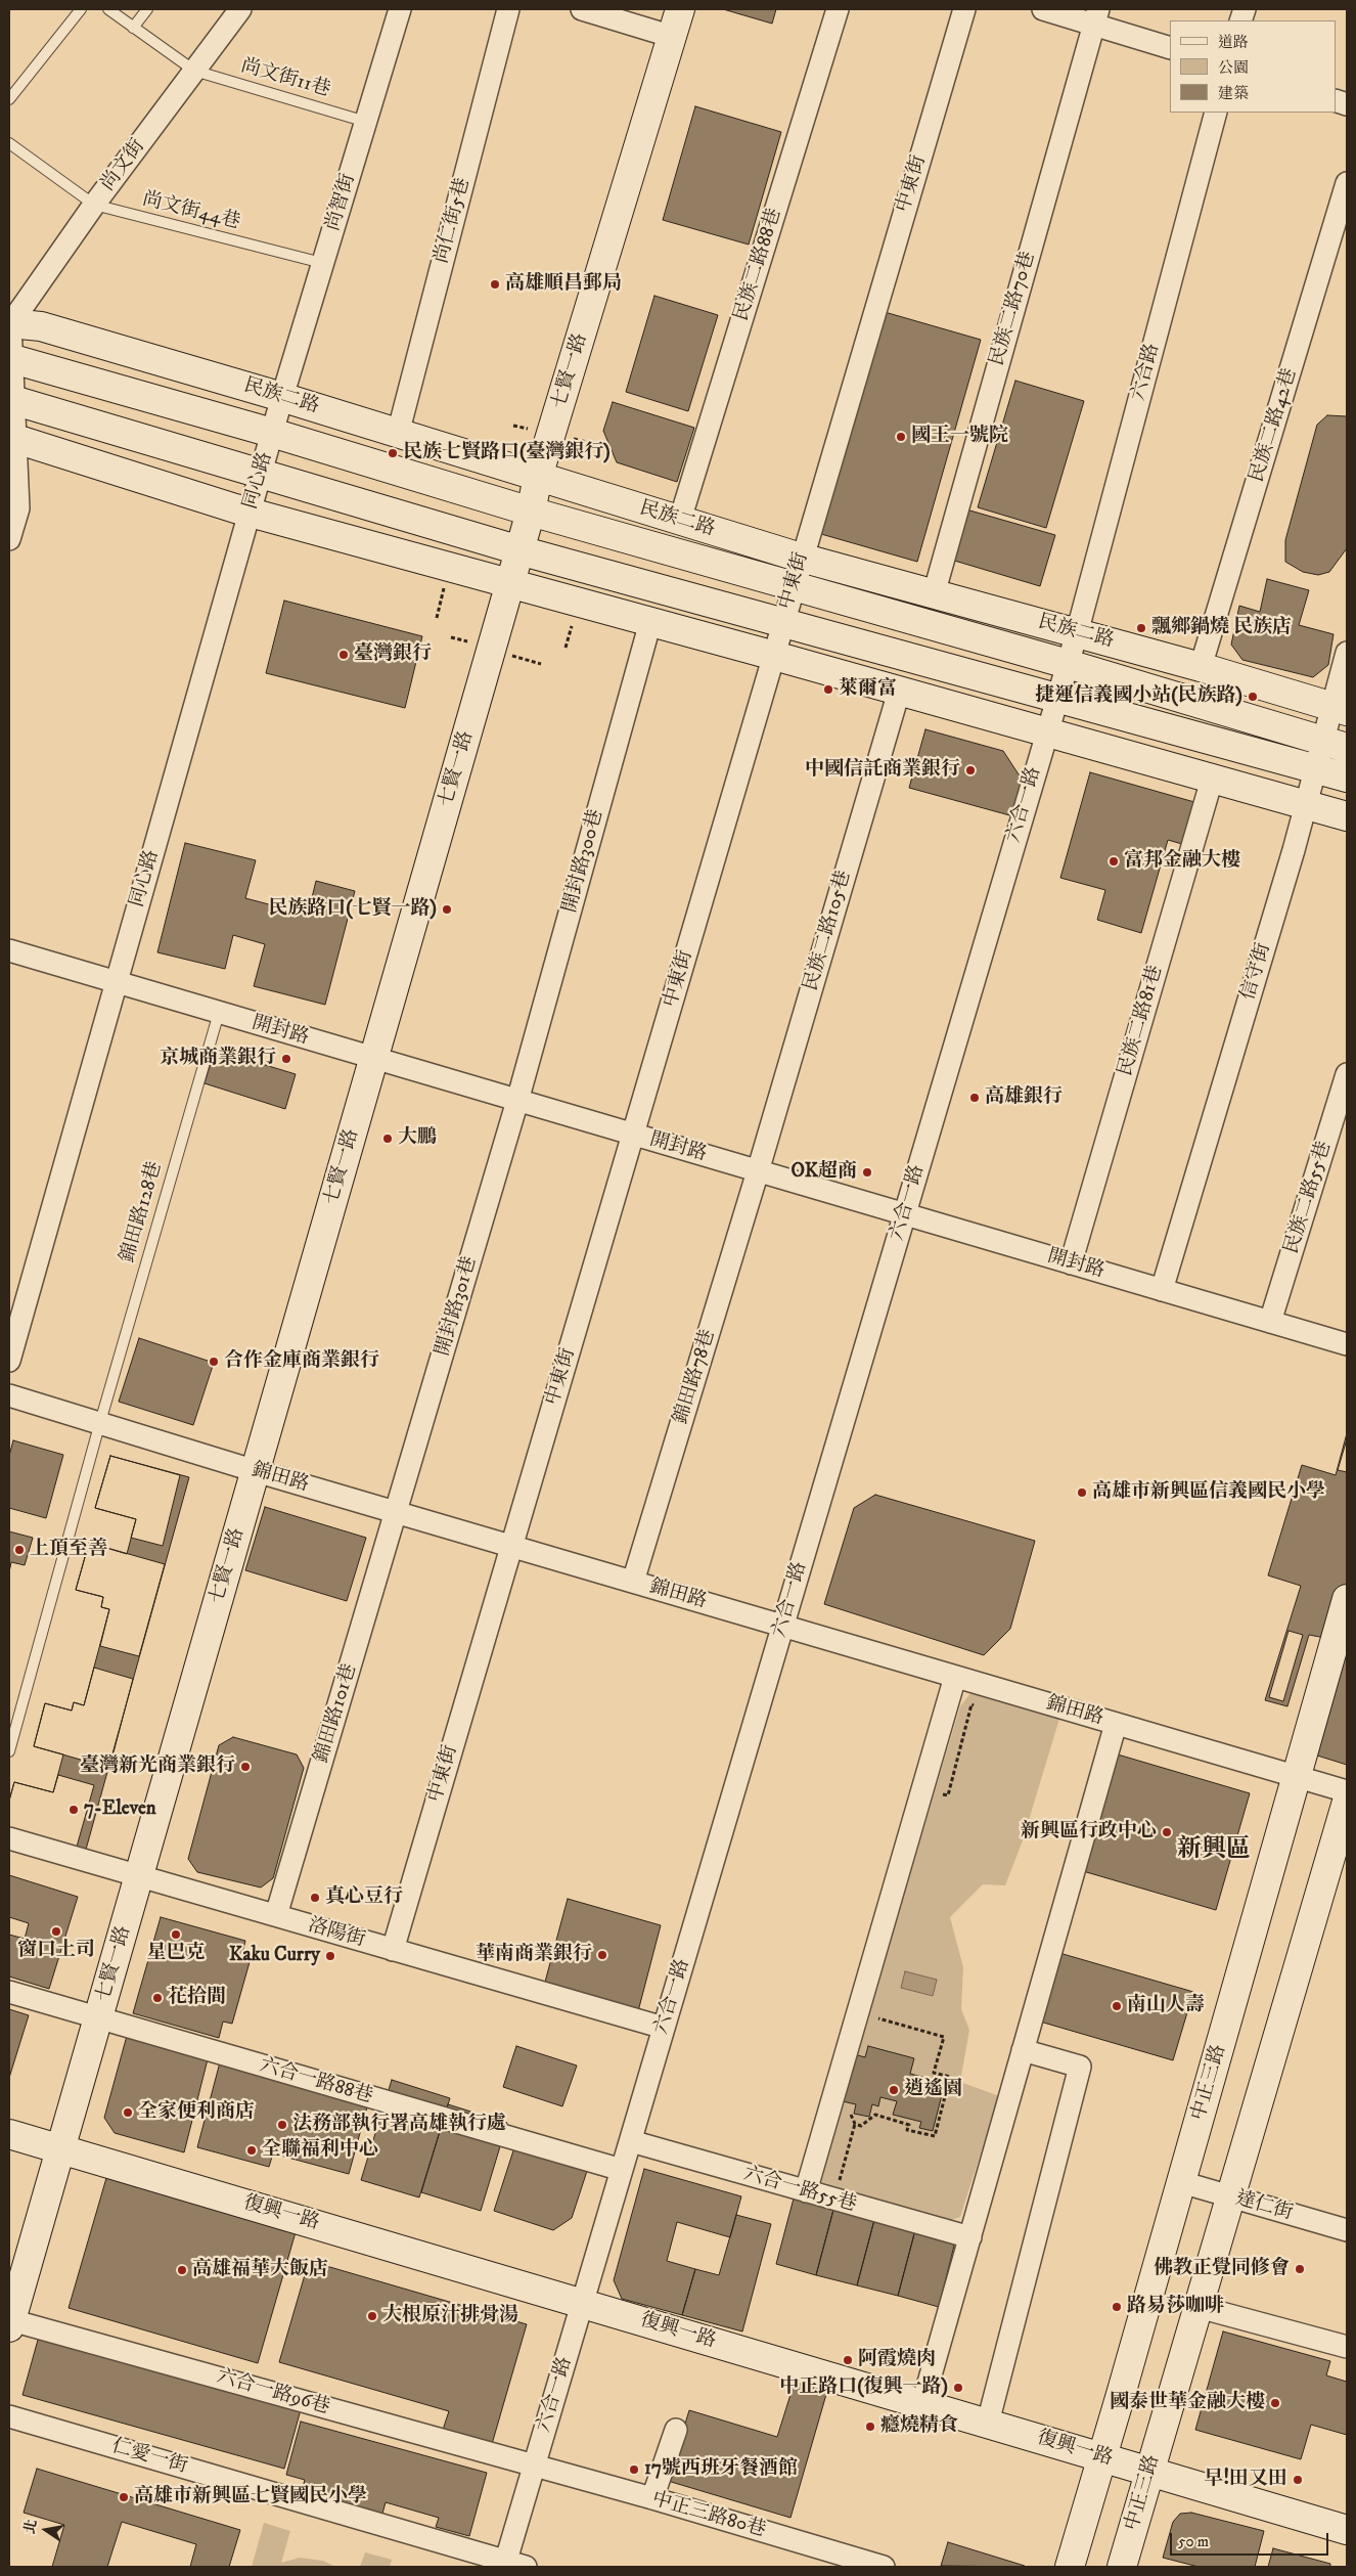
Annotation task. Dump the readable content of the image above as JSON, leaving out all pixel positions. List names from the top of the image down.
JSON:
{
  "streets": {
    "street": [
      "尚文街",
      "中東街",
      "尚智街",
      "尚仁街5巷",
      "民族二路88巷",
      "民族二路70巷",
      "七賢一路",
      "六合路",
      "民族二路",
      "民族二路42巷",
      "同心路",
      "六合一路",
      "開封路300巷",
      "民族二路105巷",
      "信守街",
      "民族二路81巷",
      "開封路",
      "民族二路55巷",
      "開封路301巷",
      "錦田路78巷",
      "錦田路",
      "錦田路101巷",
      "洛陽街",
      "六合一路88巷",
      "中正三路",
      "六合一路55巷",
      "達仁街",
      "復興一路",
      "六合一路96巷",
      "仁愛一街",
      "中正三路80巷"
    ],
    "lane": ["尚文街11巷", "尚文街44巷", "錦田路128巷"]
  },
  "crossings": [
    ["尚文街11巷", "尚文街"],
    ["尚文街11巷", "尚智街"],
    ["尚文街", "尚文街44巷"],
    ["尚文街", "民族二路"],
    ["中東街", "民族二路"],
    ["中東街", "開封路"],
    ["中東街", "錦田路"],
    ["中東街", "洛陽街"],
    ["尚智街", "尚文街44巷"],
    ["尚智街", "民族二路"],
    ["尚智街", "同心路"],
    ["尚仁街5巷", "民族二路"],
    ["民族二路88巷", "民族二路"],
    ["民族二路70巷", "民族二路"],
    ["七賢一路", "民族二路"],
    ["七賢一路", "開封路"],
    ["七賢一路", "錦田路"],
    ["七賢一路", "洛陽街"],
    ["七賢一路", "六合一路88巷"],
    ["七賢一路", "復興一路"],
    ["七賢一路", "六合一路96巷"],
    ["六合路", "民族二路"],
    ["六合路", "六合一路"],
    ["民族二路", "民族二路42巷"],
    ["民族二路", "同心路"],
    ["民族二路", "六合一路"],
    ["民族二路", "信守街"],
    ["同心路", "開封路"],
    ["六合一路", "開封路"],
    ["六合一路", "錦田路"],
    ["六合一路", "洛陽街"],
    ["六合一路", "六合一路88巷"],
    ["六合一路", "六合一路55巷"],
    ["六合一路", "復興一路"],
    ["六合一路", "六合一路96巷"],
    ["六合一路", "仁愛一街"],
    ["六合一路", "中正三路80巷"],
    ["開封路300巷", "開封路"],
    ["開封路300巷", "開封路301巷"],
    ["民族二路105巷", "開封路"],
    ["民族二路105巷", "錦田路78巷"],
    ["信守街", "開封路"],
    ["民族二路81巷", "開封路"],
    ["開封路", "民族二路55巷"],
    ["開封路", "錦田路128巷"],
    ["開封路", "開封路301巷"],
    ["開封路", "錦田路78巷"],
    ["錦田路128巷", "錦田路"],
    ["開封路301巷", "錦田路"],
    ["開封路301巷", "錦田路101巷"],
    ["錦田路78巷", "錦田路"],
    ["錦田路", "錦田路101巷"],
    ["錦田路", "中正三路"],
    ["錦田路101巷", "洛陽街"],
    ["中正三路", "達仁街"],
    ["中正三路", "復興一路"],
    ["六合一路96巷", "中正三路80巷"]
  ],
  "districts": ["新興區"],
  "places": [
    "高雄順昌郵局",
    "國王一號院",
    "民族七賢路口(臺灣銀行)",
    "飄鄉鍋燒 民族店",
    "臺灣銀行",
    "萊爾富",
    "捷運信義國小站(民族路)",
    "中國信託商業銀行",
    "富邦金融大樓",
    "民族路口(七賢一路)",
    "京城商業銀行",
    "高雄銀行",
    "大鵬",
    "OK超商",
    "合作金庫商業銀行",
    "高雄市新興區信義國民小學",
    "上頂至善",
    "臺灣新光商業銀行",
    "7-Eleven",
    "新興區行政中心",
    "真心豆行",
    "窗口土司",
    "星巴克",
    "華南商業銀行",
    "Kaku Curry",
    "花拾間",
    "南山人壽",
    "逍遙園",
    "全家便利商店",
    "法務部執行署高雄執行處",
    "全聯福利中心",
    "佛教正覺同修會",
    "高雄福華大飯店",
    "路易莎咖啡",
    "大根原汁排骨湯",
    "阿霞燒肉",
    "中正路口(復興一路)",
    "國泰世華金融大樓",
    "癮燒精食",
    "17號西班牙餐酒館",
    "早!田又田",
    "高雄市新興區七賢國民小學"
  ],
  "legend": ["道路", "公園", "建築"],
  "scale_bar": "50 m",
  "north": "left"
}
